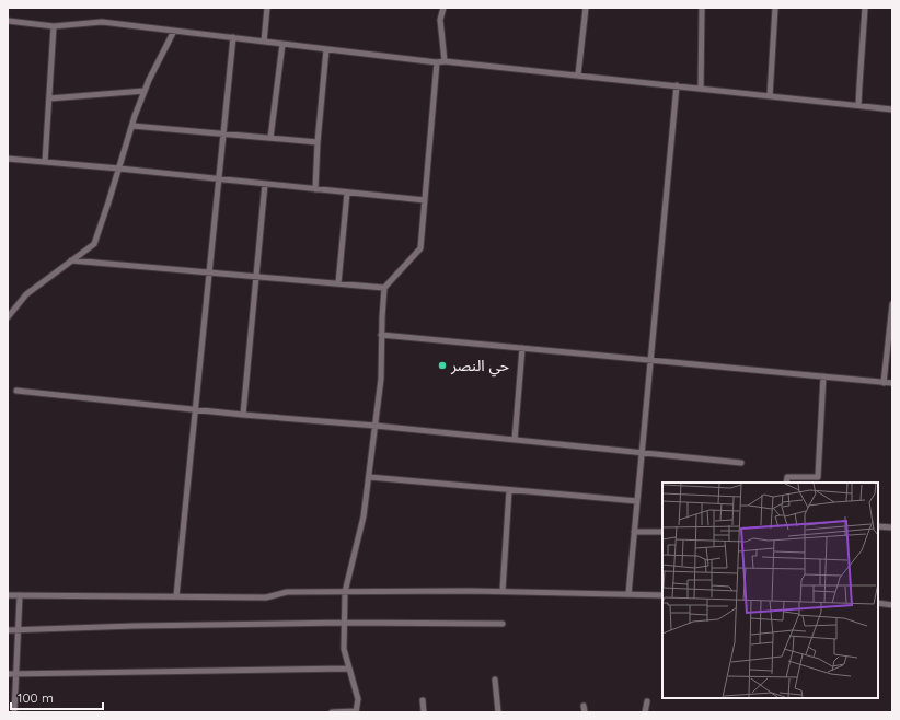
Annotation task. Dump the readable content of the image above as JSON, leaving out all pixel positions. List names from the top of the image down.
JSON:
{
  "places": ["حي النصر"],
  "scale_bar": "100 m"
}
